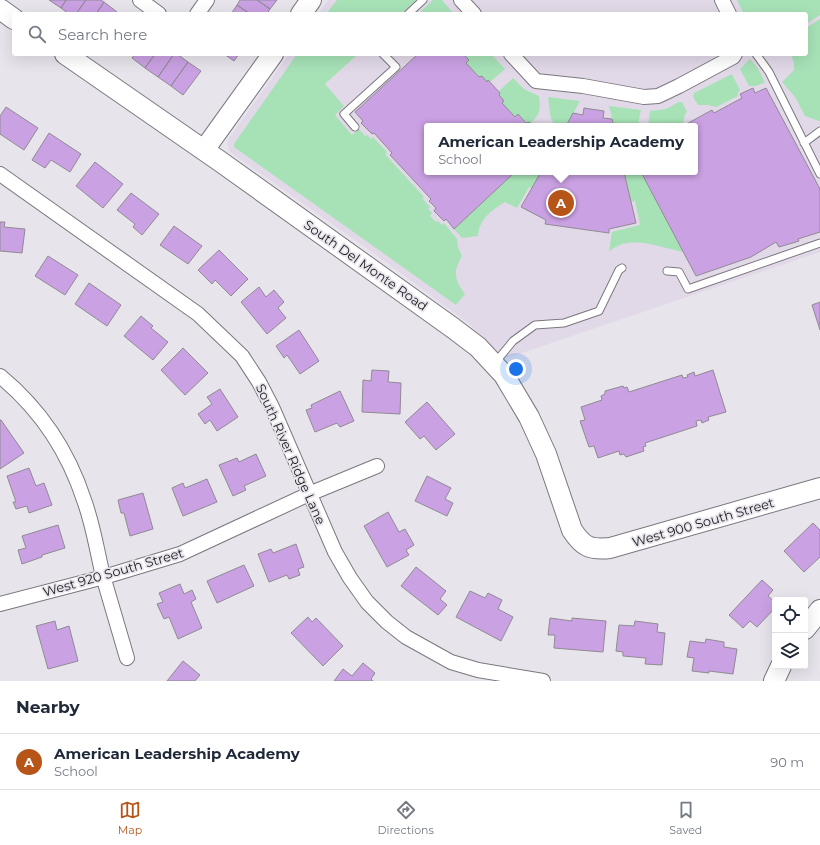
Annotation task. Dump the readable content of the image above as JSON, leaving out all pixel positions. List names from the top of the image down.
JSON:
{
  "streets": {
    "street": [
      "South Del Monte Road",
      "South River Ridge Lane",
      "West 900 South Street",
      "West 920 South Street"
    ]
  },
  "crossings": [
    ["South Del Monte Road", "West 900 South Street"],
    ["South River Ridge Lane", "West 920 South Street"]
  ],
  "page": {
    "search": "Search here",
    "popup": ["American Leadership Academy", "School"],
    "pins": "A",
    "heading": "Nearby",
    "list": [
      {
        "mark": "A",
        "name": "American Leadership Academy",
        "note": "School",
        "value": "90 m"
      }
    ],
    "nav": ["Map", "Directions", "Saved"]
  }
}
